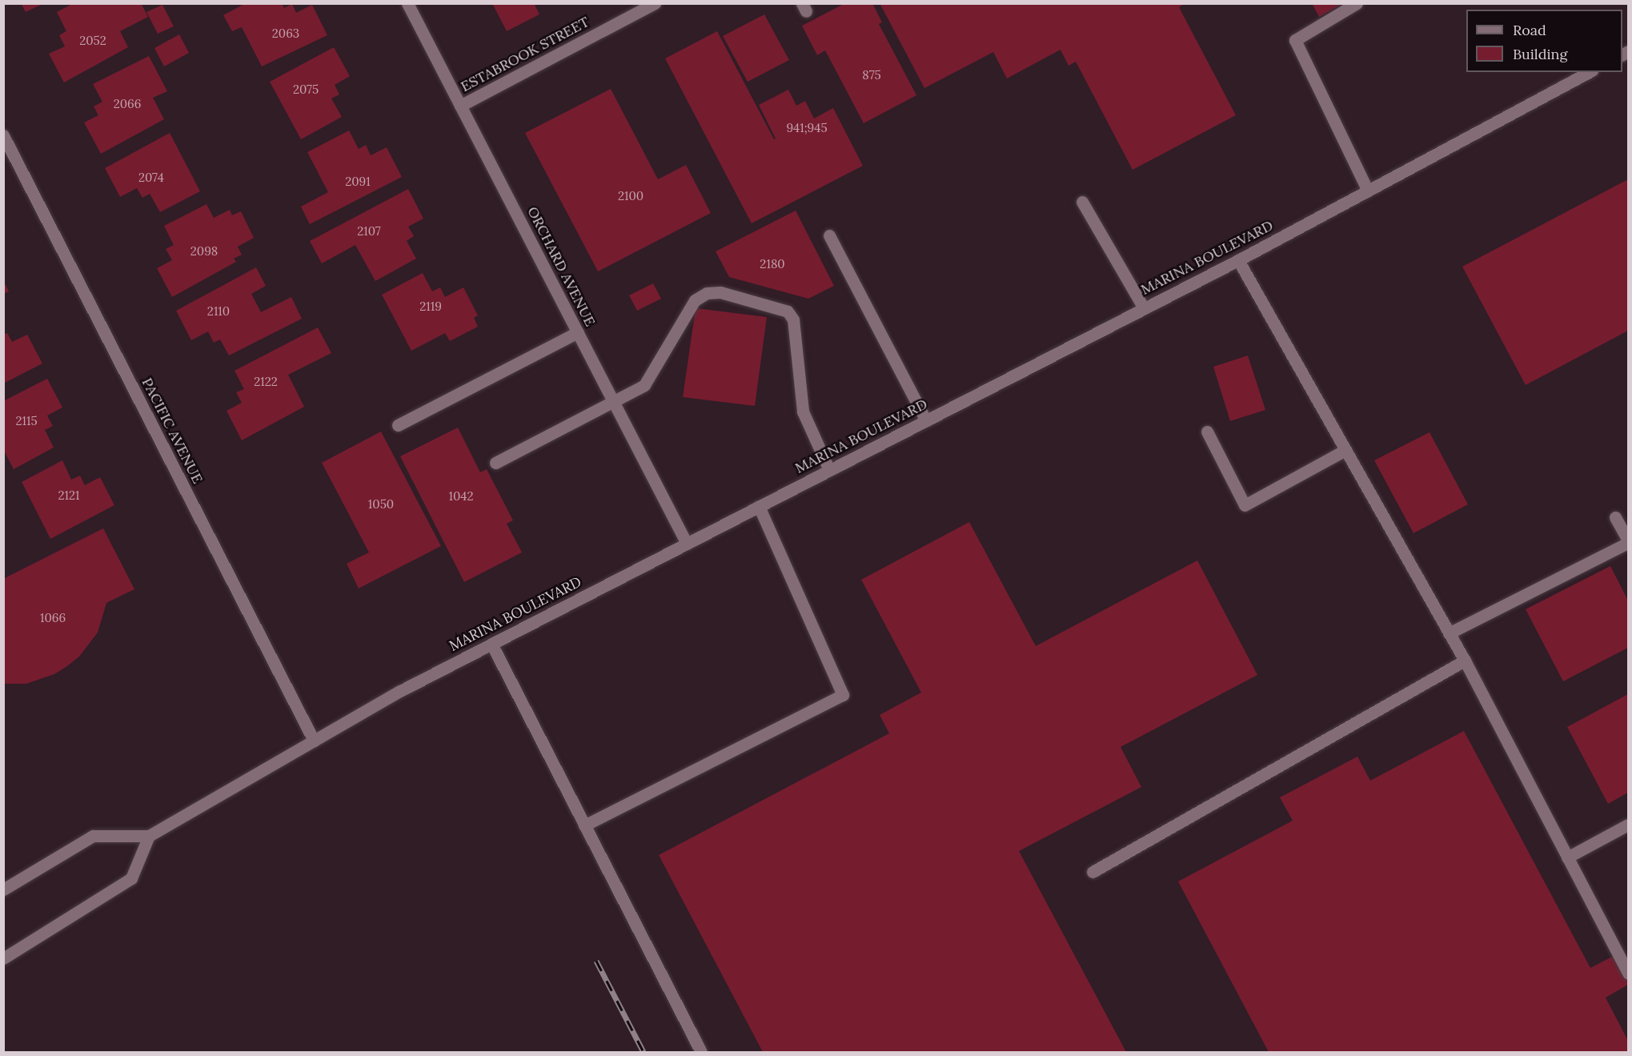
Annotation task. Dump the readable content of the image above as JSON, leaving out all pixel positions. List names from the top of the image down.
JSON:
{
  "streets": {
    "main road": [
      "ESTABROOK STREET",
      "MARINA BOULEVARD",
      "ORCHARD AVENUE",
      "PACIFIC AVENUE"
    ]
  },
  "crossings": [
    ["ESTABROOK STREET", "ORCHARD AVENUE"],
    ["MARINA BOULEVARD", "ORCHARD AVENUE"],
    ["MARINA BOULEVARD", "PACIFIC AVENUE"]
  ],
  "house_numbers": [
    "2063",
    "2052",
    "875",
    "2075",
    "2066",
    "941;945",
    "2074",
    "2091",
    "2100",
    "2107",
    "2098",
    "2180",
    "2119",
    "2110",
    "2122",
    "2115",
    "2121",
    "1042",
    "1050",
    "1066"
  ],
  "legend": ["Road", "Building"]
}
